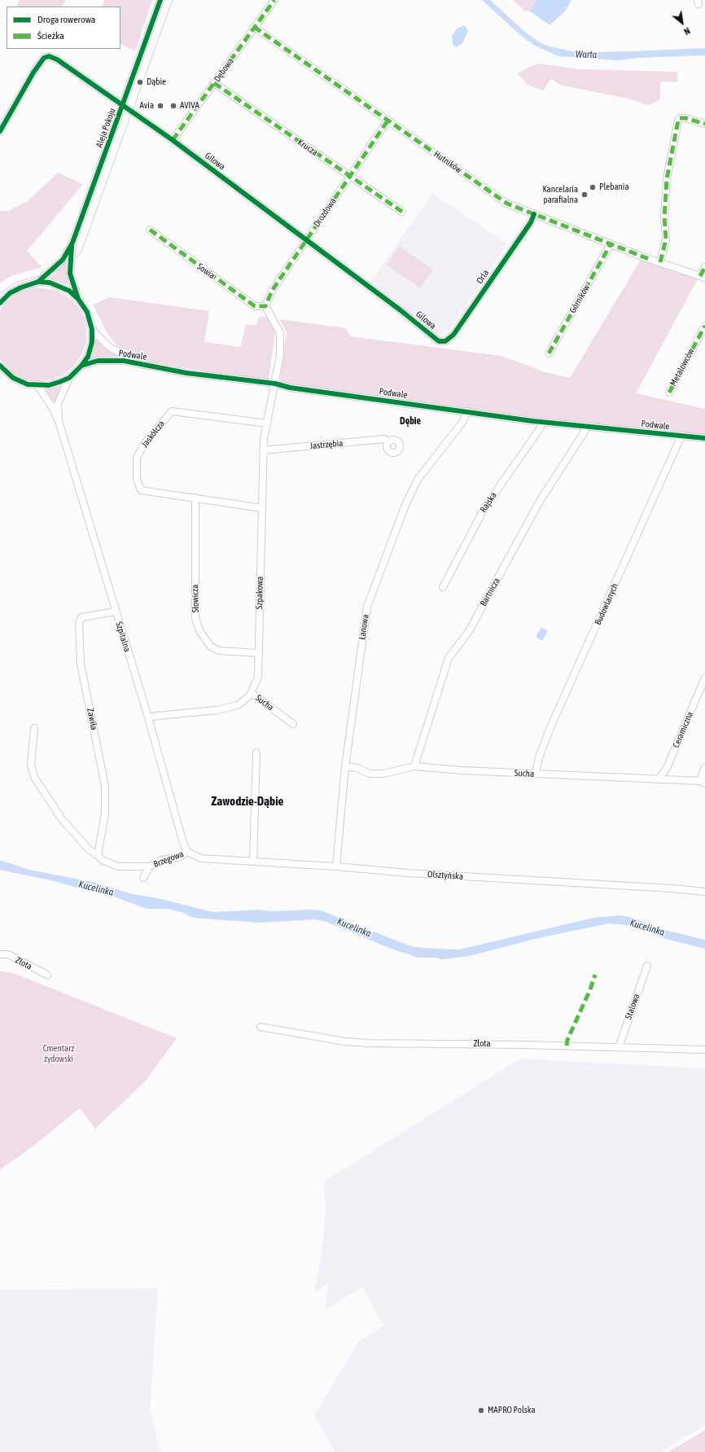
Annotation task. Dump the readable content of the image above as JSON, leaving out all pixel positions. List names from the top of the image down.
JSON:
{
  "streets": {
    "street": [
      "Dębowa",
      "Aleja Pokoju",
      "Krucza",
      "Gilowa",
      "Hutników",
      "Drozdowa",
      "Sowia",
      "Orla",
      "Górników",
      "Podwale",
      "Metalowców",
      "Jaskółcza",
      "Jastrzębia",
      "Rajska",
      "Bartnicza",
      "Szpakowa",
      "Słowicza",
      "Budowlanych",
      "Łanowa",
      "Szpitalna",
      "Sucha",
      "Zawiła",
      "Ceramiczna",
      "Brzegowa",
      "Olsztyńska",
      "Złota",
      "Stalowa"
    ]
  },
  "crossings": [
    ["Dębowa", "Krucza"],
    ["Dębowa", "Gilowa"],
    ["Dębowa", "Hutników"],
    ["Aleja Pokoju", "Gilowa"],
    ["Krucza", "Drozdowa"],
    ["Gilowa", "Drozdowa"],
    ["Gilowa", "Orla"],
    ["Hutników", "Drozdowa"],
    ["Hutników", "Orla"],
    ["Hutników", "Górników"],
    ["Drozdowa", "Sowia"],
    ["Drozdowa", "Szpakowa"],
    ["Sowia", "Szpakowa"],
    ["Podwale", "Rajska"],
    ["Podwale", "Bartnicza"],
    ["Podwale", "Szpakowa"],
    ["Podwale", "Budowlanych"],
    ["Podwale", "Łanowa"],
    ["Jaskółcza", "Szpakowa"],
    ["Jaskółcza", "Słowicza"],
    ["Jastrzębia", "Szpakowa"],
    ["Bartnicza", "Sucha"],
    ["Szpakowa", "Słowicza"],
    ["Szpakowa", "Szpitalna"],
    ["Szpakowa", "Sucha"],
    ["Budowlanych", "Sucha"],
    ["Łanowa", "Sucha"],
    ["Łanowa", "Olsztyńska"],
    ["Szpitalna", "Zawiła"],
    ["Szpitalna", "Brzegowa"],
    ["Szpitalna", "Olsztyńska"],
    ["Sucha", "Ceramiczna"],
    ["Zawiła", "Brzegowa"],
    ["Brzegowa", "Olsztyńska"],
    ["Złota", "Stalowa"]
  ],
  "districts": ["Dębie", "Zawodzie-Dąbie"],
  "water": ["Warta", "Kucelinka"],
  "parks": ["Cmentarz żydowski"],
  "places": [
    "Dąbie",
    "Avia",
    "AVIVA",
    "Plebania",
    "Kancelaria parafialna",
    "MAPRO Polska"
  ],
  "legend": ["Droga rowerowa", "Ścieżka"],
  "north": "bottom right"
}
